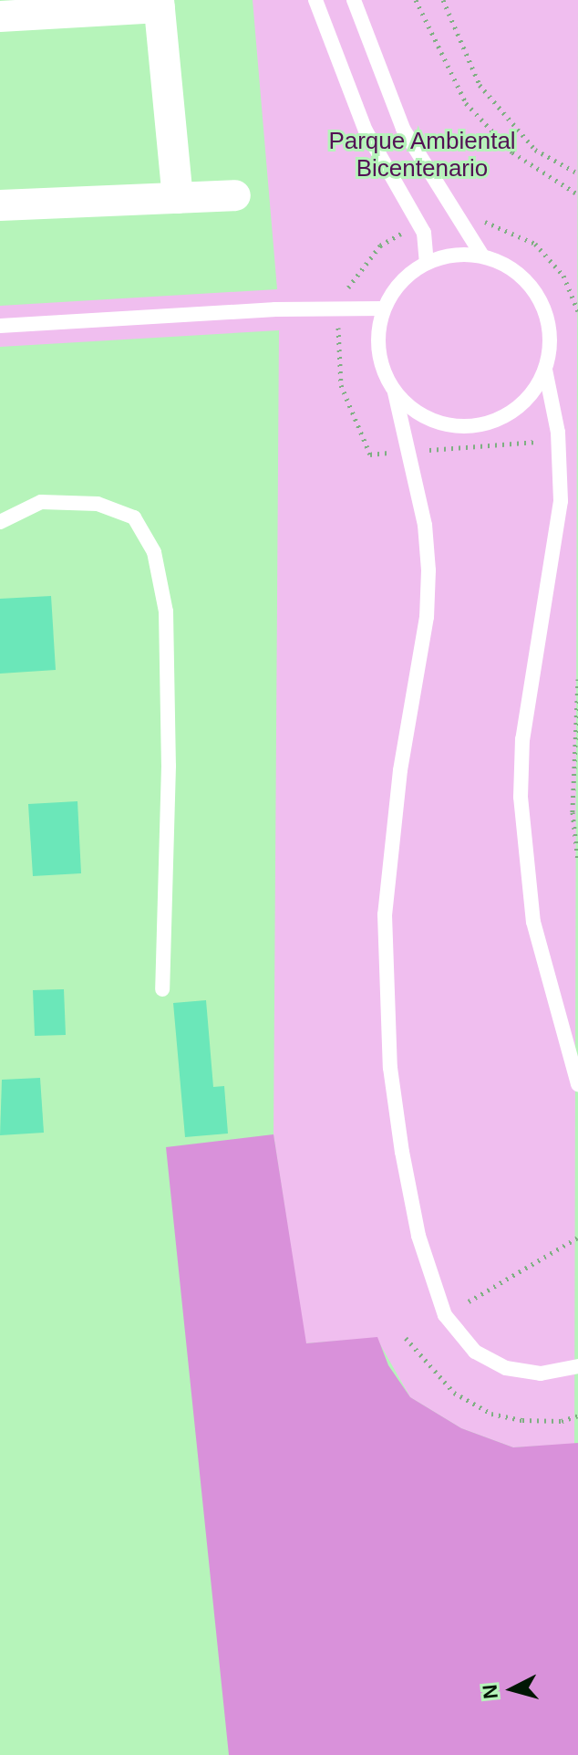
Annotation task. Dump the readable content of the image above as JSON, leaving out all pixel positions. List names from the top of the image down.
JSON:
{
  "parks": ["Parque Ambiental Bicentenario"],
  "north": "left"
}
